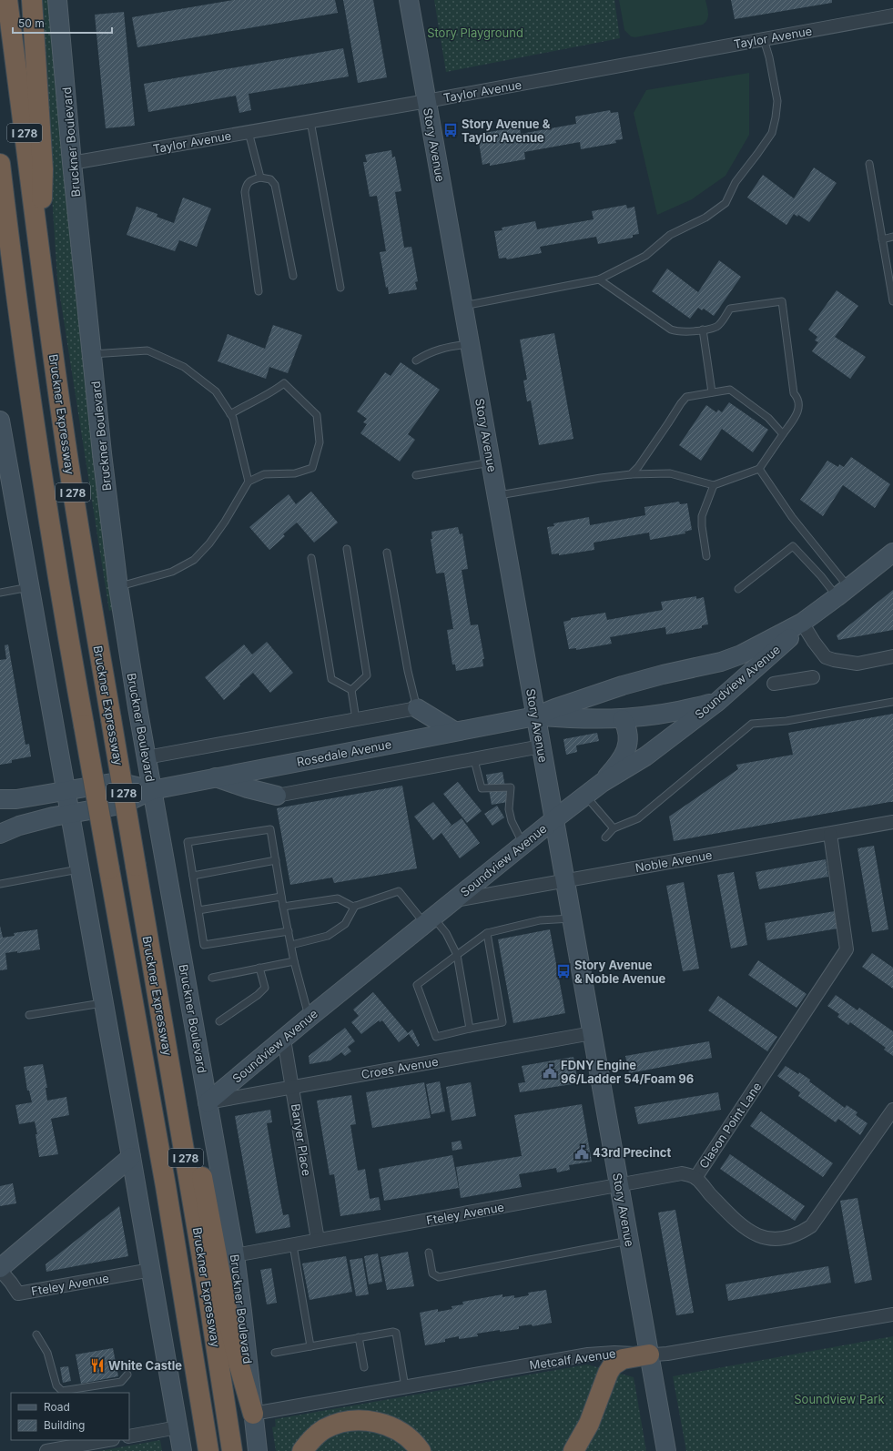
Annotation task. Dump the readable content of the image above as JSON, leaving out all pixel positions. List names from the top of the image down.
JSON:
{
  "streets": {
    "highway": ["I 278", "Bruckner Expressway"],
    "main road": [
      "Bruckner Boulevard",
      "Story Avenue",
      "Soundview Avenue",
      "Rosedale Avenue"
    ],
    "street": [
      "Taylor Avenue",
      "Noble Avenue",
      "Croes Avenue",
      "Clason Point Lane",
      "Banyer Place",
      "Fteley Avenue",
      "Metcalf Avenue"
    ]
  },
  "crossings": [
    ["Taylor Avenue", "Bruckner Boulevard"],
    ["Taylor Avenue", "Story Avenue"],
    ["Bruckner Boulevard", "Soundview Avenue"],
    ["Bruckner Boulevard", "Rosedale Avenue"],
    ["Bruckner Boulevard", "Croes Avenue"],
    ["Bruckner Boulevard", "Fteley Avenue"],
    ["Bruckner Boulevard", "Metcalf Avenue"],
    ["Story Avenue", "Soundview Avenue"],
    ["Story Avenue", "Rosedale Avenue"],
    ["Story Avenue", "Noble Avenue"],
    ["Story Avenue", "Croes Avenue"],
    ["Story Avenue", "Fteley Avenue"],
    ["Story Avenue", "Metcalf Avenue"],
    ["Soundview Avenue", "Rosedale Avenue"],
    ["Soundview Avenue", "Noble Avenue"],
    ["Soundview Avenue", "Croes Avenue"],
    ["Soundview Avenue", "Banyer Place"],
    ["Noble Avenue", "Clason Point Lane"],
    ["Croes Avenue", "Banyer Place"],
    ["Clason Point Lane", "Fteley Avenue"],
    ["Banyer Place", "Fteley Avenue"]
  ],
  "parks": ["Story Playground", "Soundview Park"],
  "places": {
    "bus stop": ["Story Avenue & Taylor Avenue", "Story Avenue & Noble Avenue"],
    "public building": ["FDNY Engine 96/Ladder 54/Foam 96", "43rd Precinct"],
    "restaurant": ["White Castle"]
  },
  "legend": ["Road", "Building"],
  "scale_bar": "50 m"
}
